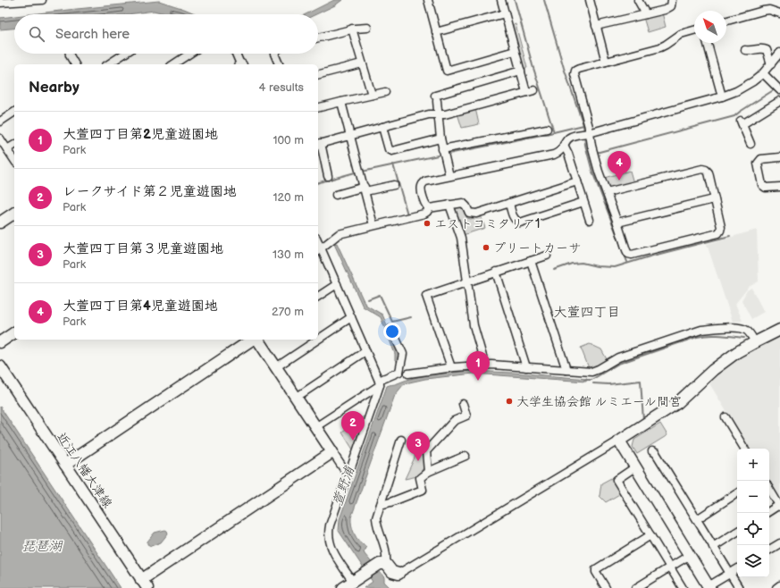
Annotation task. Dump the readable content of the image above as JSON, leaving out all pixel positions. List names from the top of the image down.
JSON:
{
  "streets": {
    "street": ["近江八幡大津線"]
  },
  "districts": ["大萱四丁目"],
  "water": ["萱野浦", "琵琶湖"],
  "places": ["エストコミタリア1", "プリートカーサ", "大学生協会館 ルミエール間宮"],
  "north": "top left",
  "page": {
    "search": "Search here",
    "heading": ["Nearby", "4 results"],
    "list": [
      {
        "mark": "1",
        "name": "大萱四丁目第2児童遊園地",
        "note": "Park",
        "value": "100 m"
      },
      {
        "mark": "2",
        "name": "レークサイド第２児童遊園地",
        "note": "Park",
        "value": "120 m"
      },
      {
        "mark": "3",
        "name": "大萱四丁目第３児童遊園地",
        "note": "Park",
        "value": "130 m"
      },
      {
        "mark": "4",
        "name": "大萱四丁目第4児童遊園地",
        "note": "Park",
        "value": "270 m"
      }
    ],
    "pins": [
      "4",
      "1",
      "2",
      "3"
    ],
    "map_buttons": ["+", "−"]
  }
}
